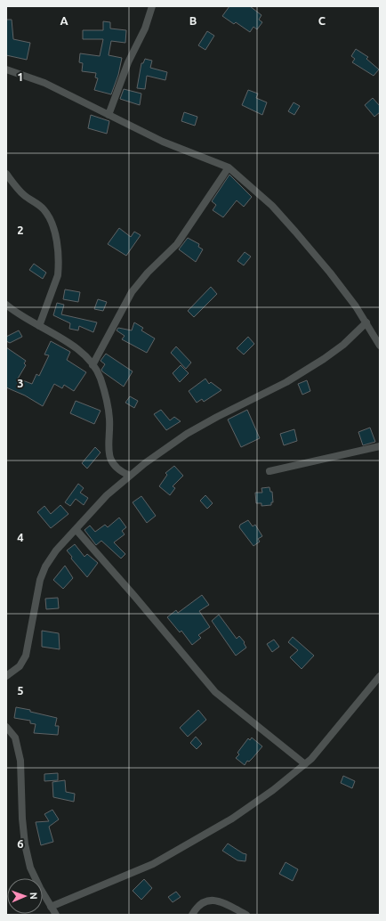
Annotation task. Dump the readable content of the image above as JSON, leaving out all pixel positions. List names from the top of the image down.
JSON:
{
  "north": "right",
  "grid": {
    "columns": ["A", "B", "C"],
    "rows": [
      "1",
      "2",
      "3",
      "4",
      "5",
      "6"
    ]
  }
}
